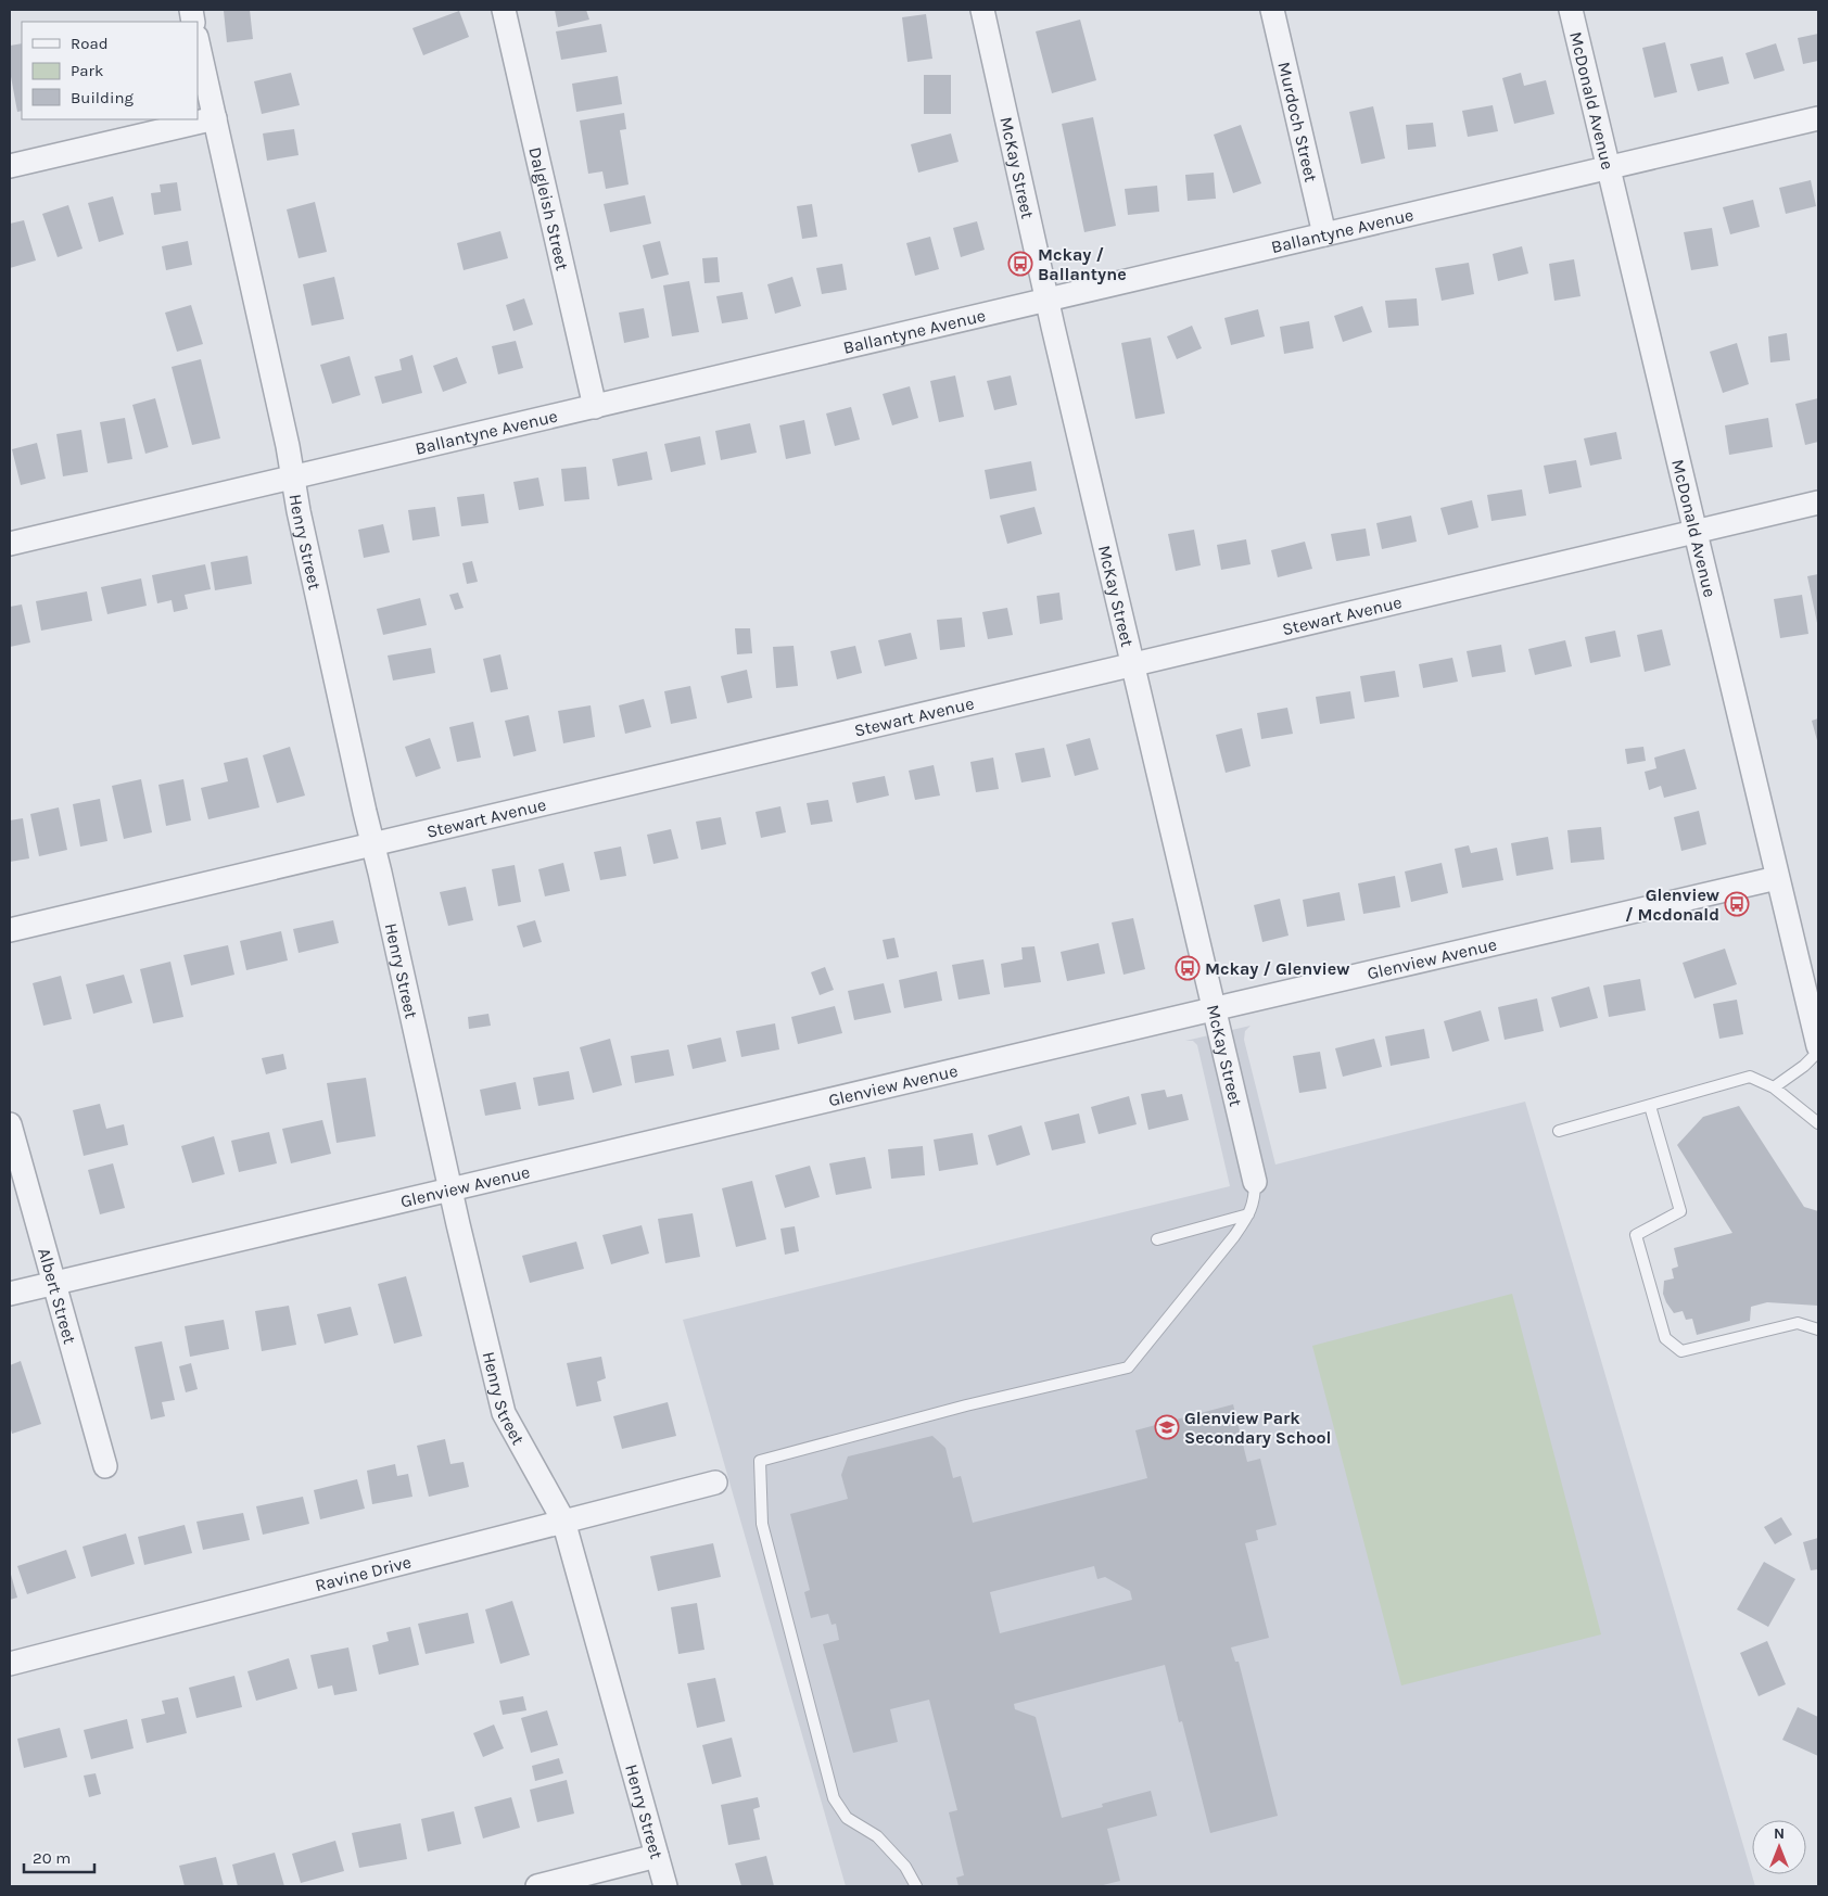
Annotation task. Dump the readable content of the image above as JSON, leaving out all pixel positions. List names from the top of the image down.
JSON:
{
  "streets": {
    "street": [
      "McDonald Avenue",
      "Murdoch Street",
      "McKay Street",
      "Dalgleish Street",
      "Ballantyne Avenue",
      "Henry Street",
      "Stewart Avenue",
      "Glenview Avenue",
      "Albert Street",
      "Ravine Drive"
    ]
  },
  "crossings": [
    ["McDonald Avenue", "Ballantyne Avenue"],
    ["McDonald Avenue", "Stewart Avenue"],
    ["McDonald Avenue", "Glenview Avenue"],
    ["Murdoch Street", "Ballantyne Avenue"],
    ["McKay Street", "Ballantyne Avenue"],
    ["McKay Street", "Stewart Avenue"],
    ["McKay Street", "Glenview Avenue"],
    ["Dalgleish Street", "Ballantyne Avenue"],
    ["Ballantyne Avenue", "Henry Street"],
    ["Henry Street", "Stewart Avenue"],
    ["Henry Street", "Glenview Avenue"],
    ["Henry Street", "Ravine Drive"],
    ["Glenview Avenue", "Albert Street"]
  ],
  "places": {
    "bus stop": ["Mckay / Ballantyne", "Glenview / Mcdonald", "Mckay / Glenview"],
    "school or university": ["Glenview Park Secondary School"]
  },
  "legend": ["Road", "Park", "Building"],
  "scale_bar": "20 m",
  "north": "top"
}
